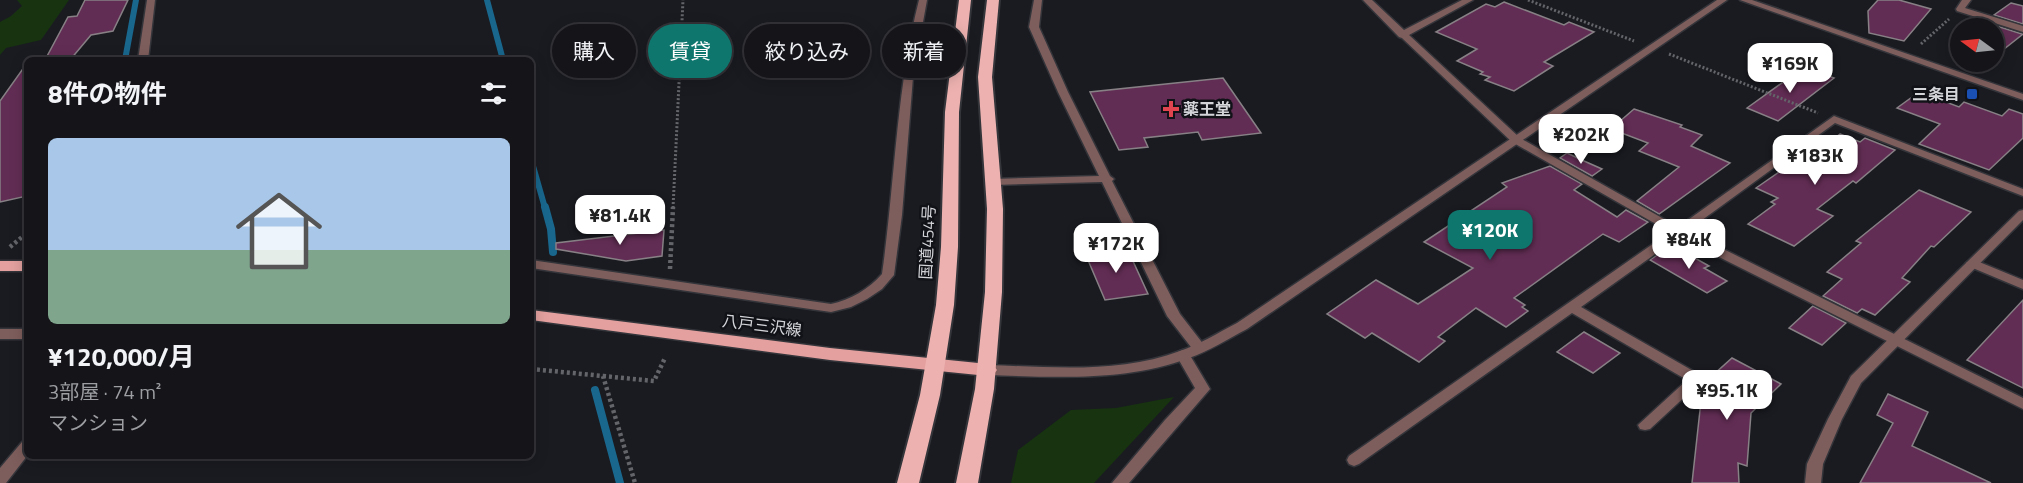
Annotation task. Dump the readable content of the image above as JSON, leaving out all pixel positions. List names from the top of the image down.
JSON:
{
  "streets": {
    "highway": ["国道454号"],
    "main road": ["八戸三沢線"]
  },
  "crossings": [
    ["国道454号", "八戸三沢線"]
  ],
  "places": {
    "transit": ["三条目"],
    "health": ["薬王堂"]
  },
  "north": "left",
  "page": {
    "chip": [
      "購入",
      "賃貸",
      "絞り込み",
      "新着"
    ],
    "price": [
      "¥169K",
      "¥202K",
      "¥183K",
      "¥81.4K",
      "¥120K",
      "¥84K",
      "¥172K",
      "¥95.1K"
    ],
    "heading": "8件の物件",
    "list": [
      {
        "name": "¥120,000/月",
        "note": "3部屋 · 74 m² · マンション"
      }
    ]
  }
}
